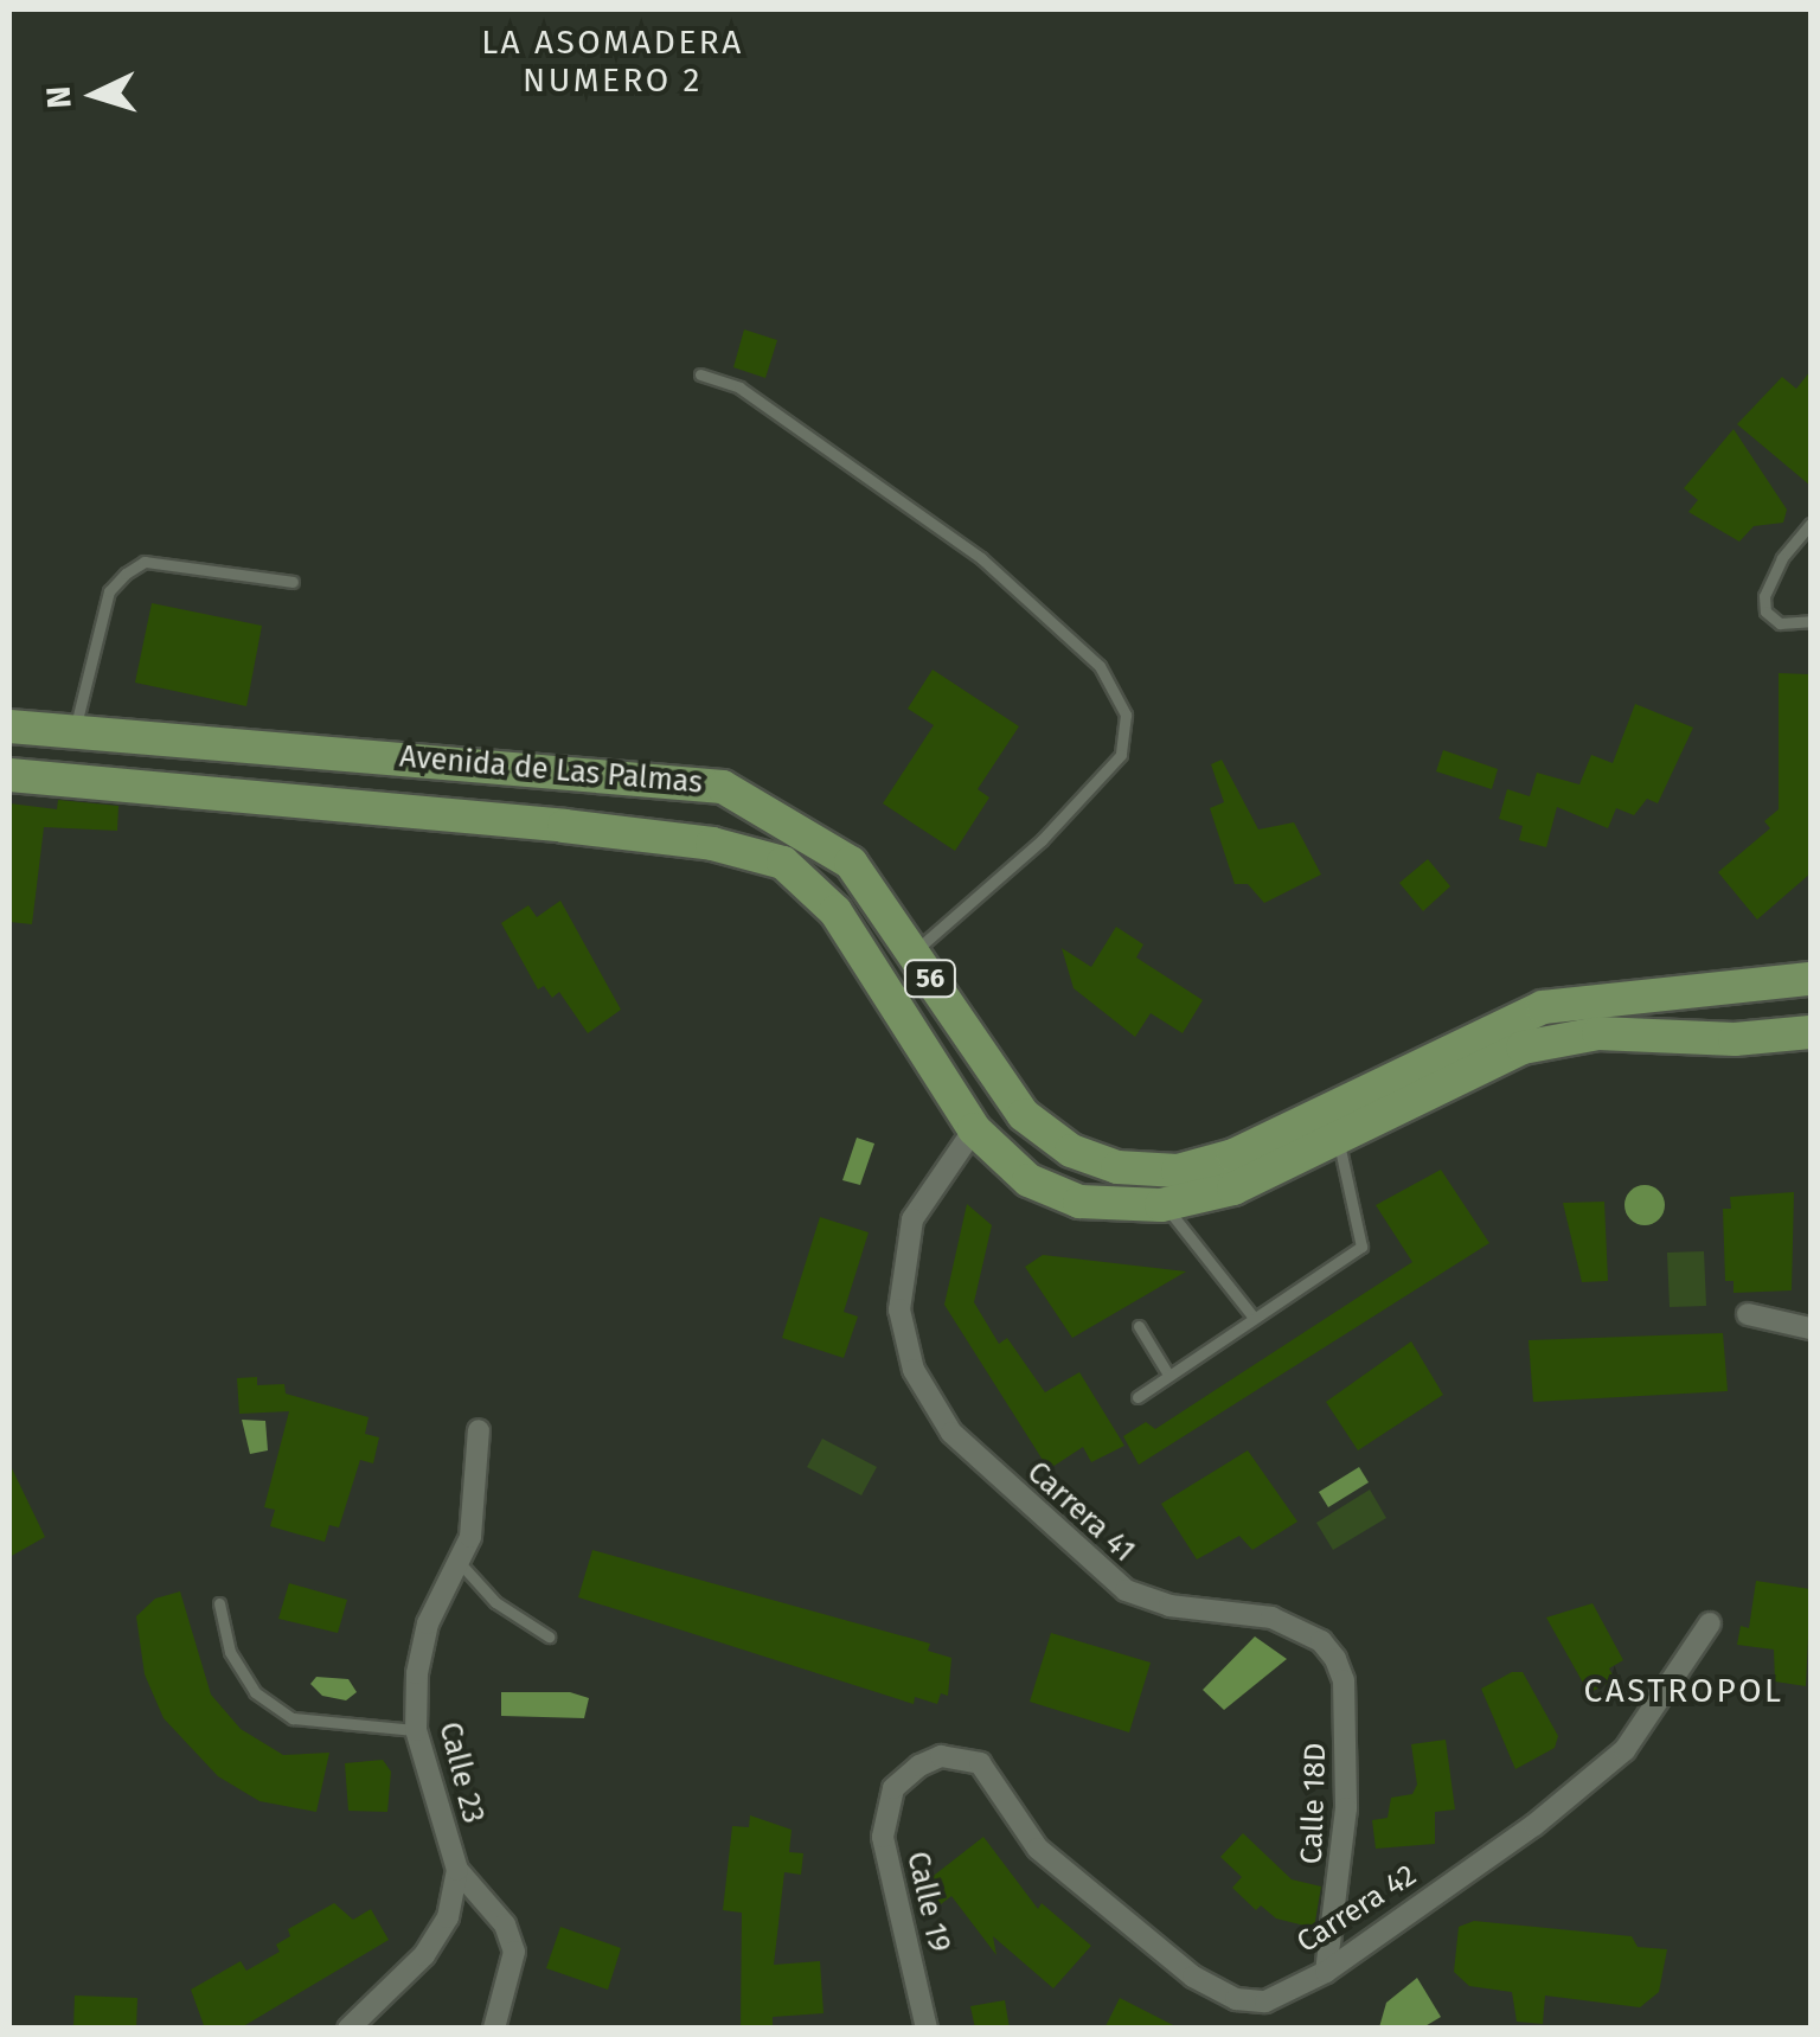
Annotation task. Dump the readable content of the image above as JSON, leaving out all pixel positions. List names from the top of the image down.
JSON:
{
  "streets": {
    "main road": ["Avenida de Las Palmas", "56"],
    "street": [
      "Carrera 41",
      "Calle 23",
      "Calle 18D",
      "Calle 19",
      "Carrera 42"
    ]
  },
  "crossings": [
    ["Avenida de Las Palmas", "Carrera 41"],
    ["Carrera 41", "Calle 18D"],
    ["Calle 18D", "Carrera 42"],
    ["Calle 19", "Carrera 42"]
  ],
  "districts": ["LA ASOMADERA NUMERO 2", "CASTROPOL"],
  "north": "left"
}
